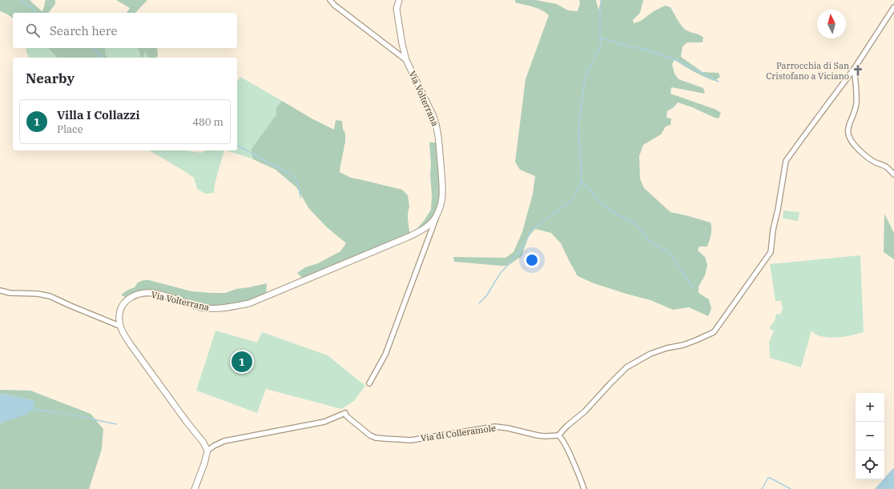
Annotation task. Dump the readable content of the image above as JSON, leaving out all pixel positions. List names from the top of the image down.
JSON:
{
  "streets": {
    "main road": ["Via Volterrana"],
    "street": ["Via di Colleramole"]
  },
  "places": {
    "church": ["Parrocchia di San Cristofano a Viciano"]
  },
  "north": "top",
  "page": {
    "search": "Search here",
    "heading": "Nearby",
    "list": [
      {
        "mark": "1",
        "name": "Villa I Collazzi",
        "note": "Place",
        "value": "480 m"
      }
    ],
    "pins": "1",
    "map_buttons": ["+", "−"]
  }
}
